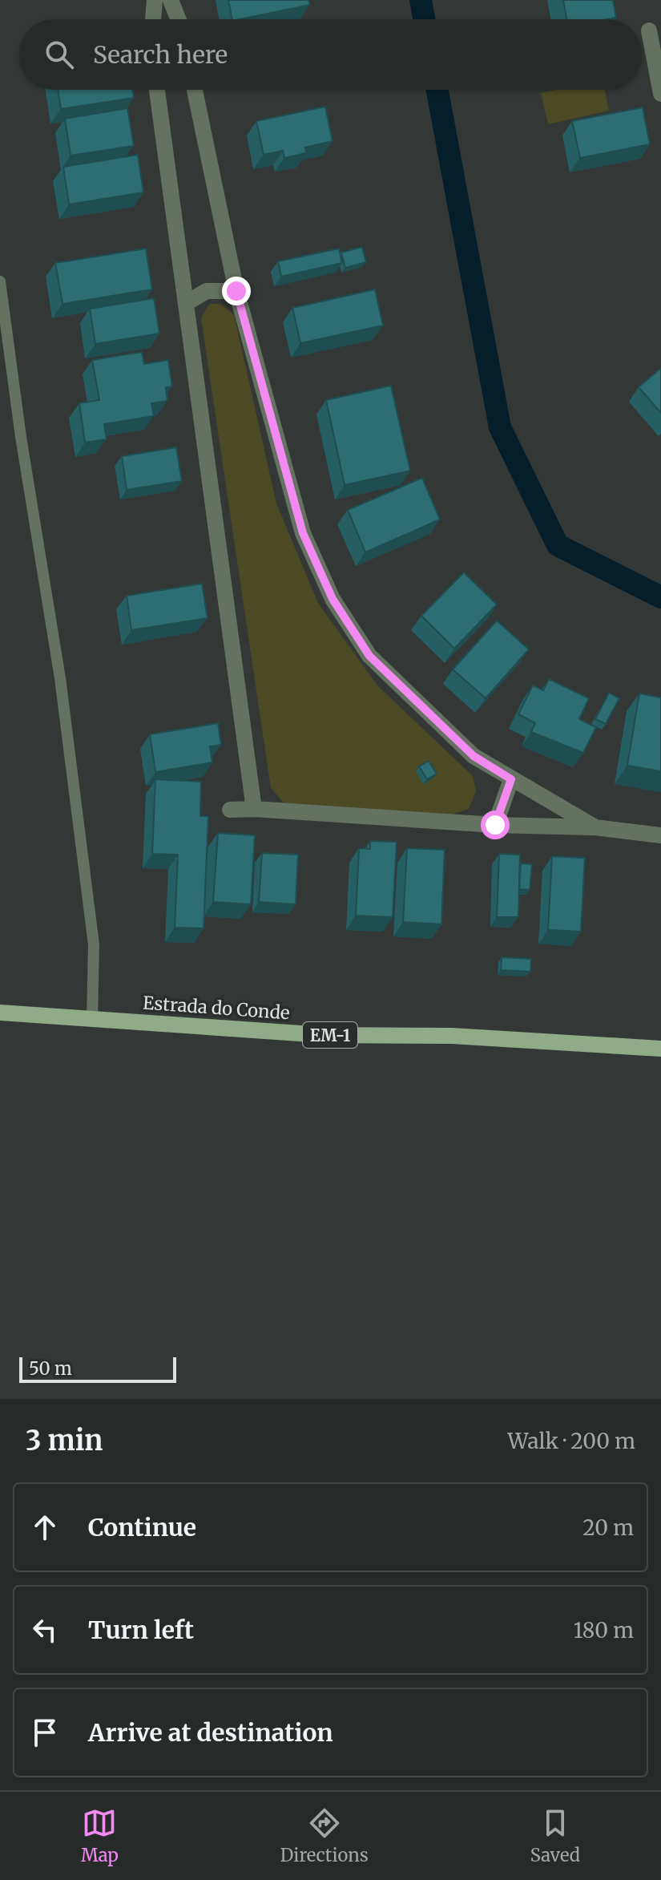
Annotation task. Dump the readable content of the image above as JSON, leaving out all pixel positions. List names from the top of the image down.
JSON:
{
  "streets": {
    "main road": ["Estrada do Conde", "EM-1"]
  },
  "scale_bar": "50 m",
  "page": {
    "search": "Search here",
    "scale": "50 m",
    "heading": ["3 min", "Walk · 200 m"],
    "list": [
      ["Continue", "20 m"],
      ["Turn left", "180 m"],
      "Arrive at destination"
    ],
    "nav": ["Map", "Directions", "Saved"]
  }
}
